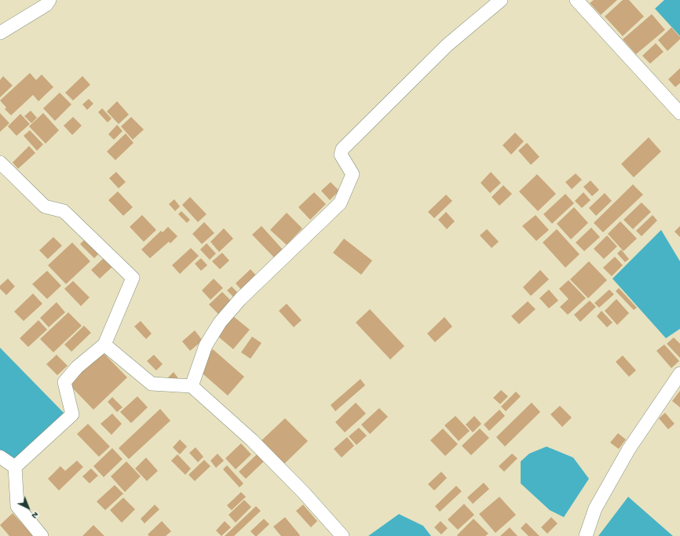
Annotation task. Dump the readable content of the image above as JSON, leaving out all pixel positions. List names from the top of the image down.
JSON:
{
  "north": "bottom right"
}
